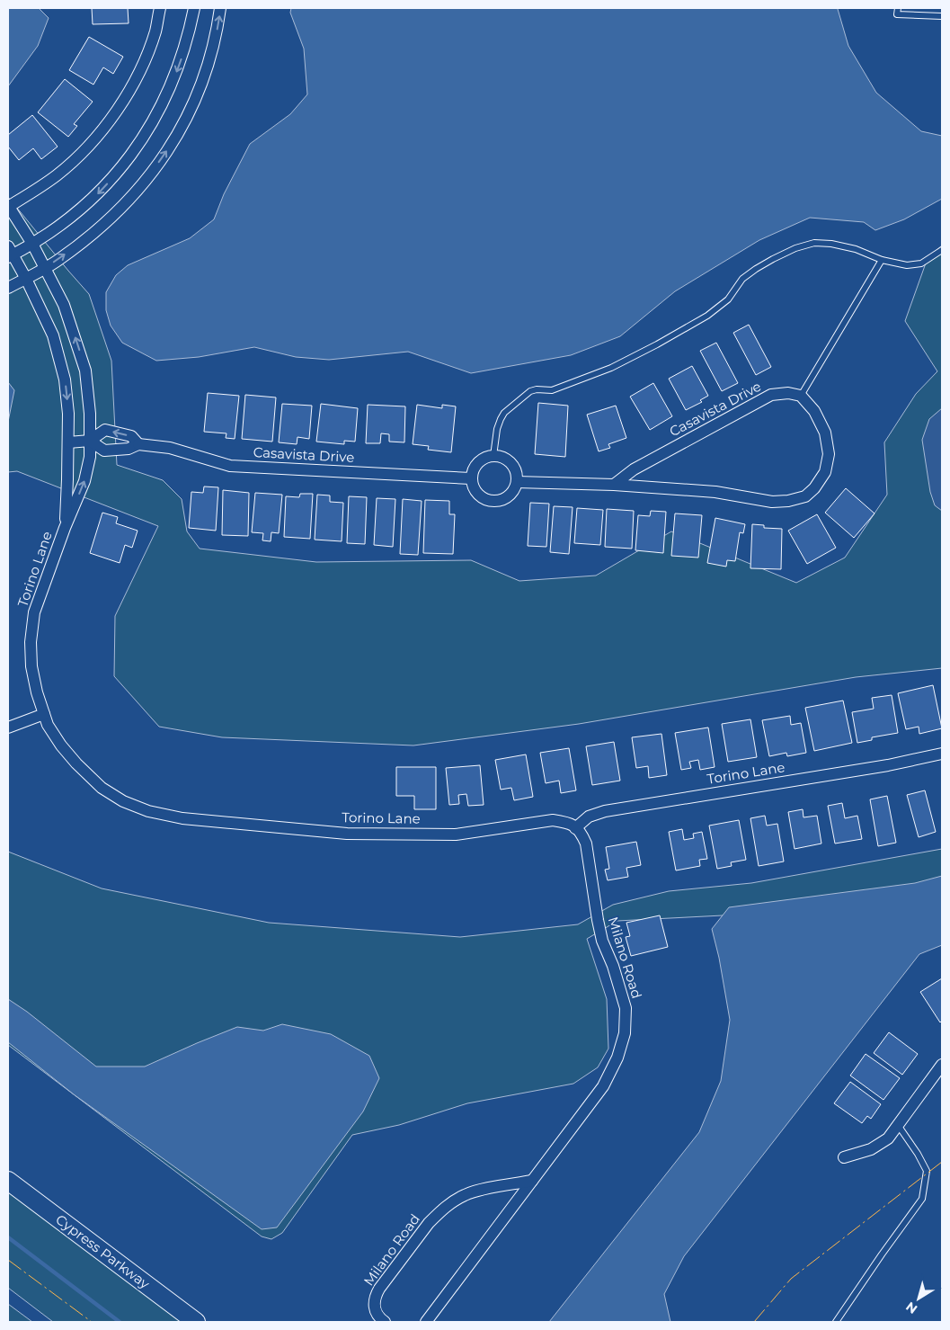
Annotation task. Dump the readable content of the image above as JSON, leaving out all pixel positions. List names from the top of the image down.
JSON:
{
  "streets": {
    "main road": ["Cypress Parkway"],
    "street": ["Casavista Drive", "Torino Lane", "Milano Road"]
  },
  "crossings": [
    ["Casavista Drive", "Torino Lane"],
    ["Torino Lane", "Milano Road"]
  ],
  "north": "bottom left"
}
